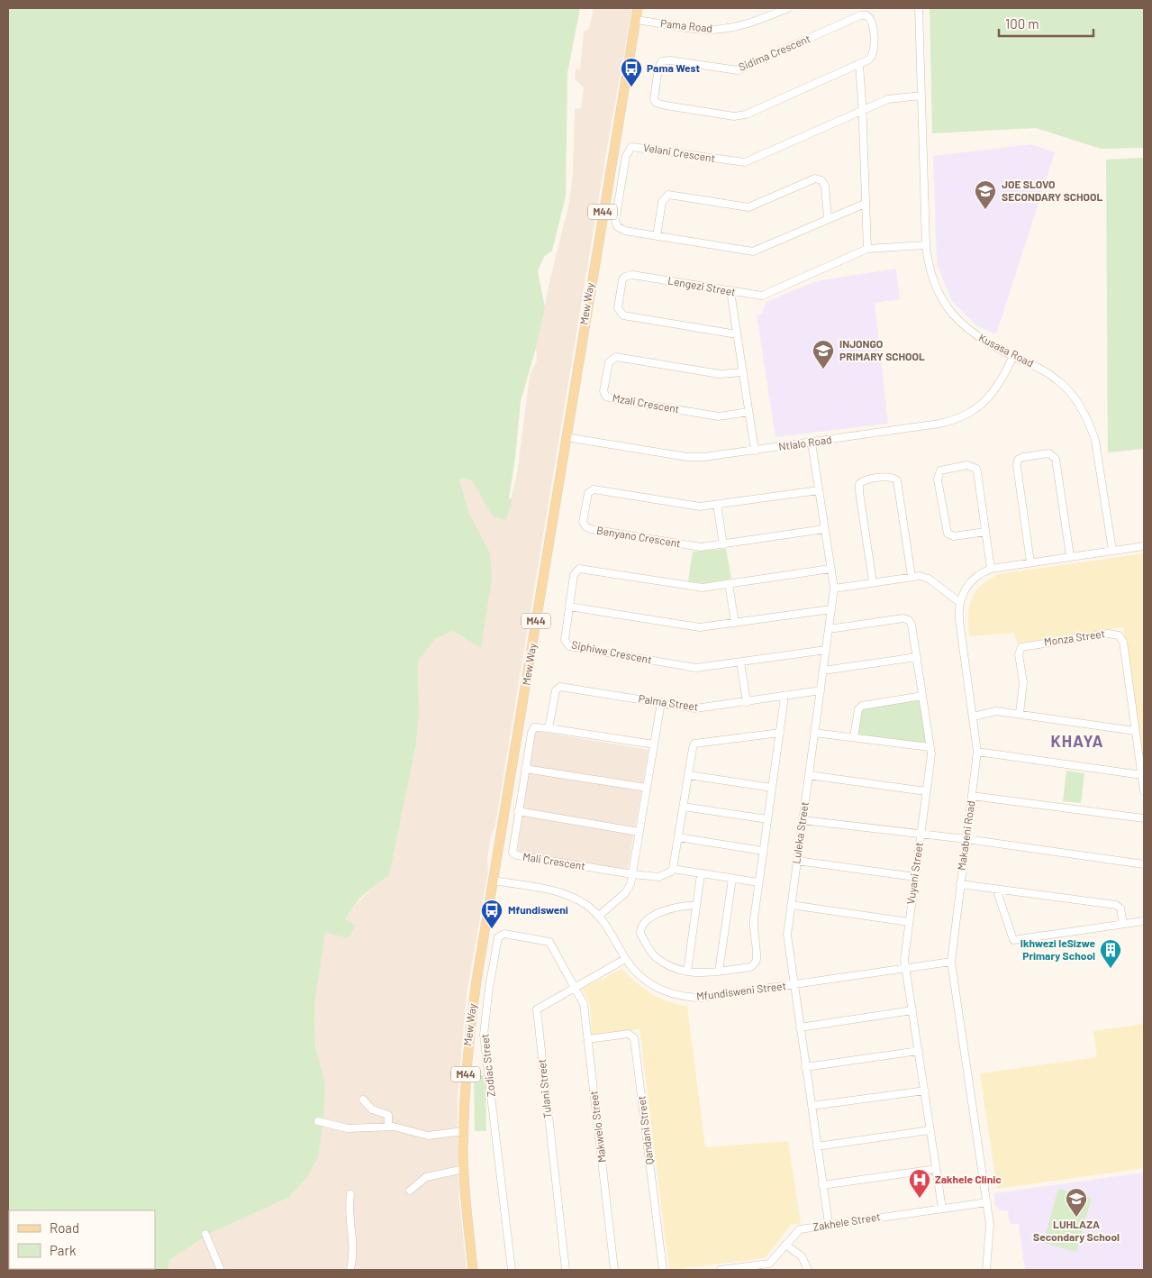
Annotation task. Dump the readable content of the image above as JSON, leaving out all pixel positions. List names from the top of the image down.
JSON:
{
  "streets": {
    "main road": ["M44", "Mew Way"],
    "street": [
      "Pama Road",
      "Sidima Crescent",
      "Velani Crescent",
      "Lengezi Street",
      "Kusasa Road",
      "Mzali Crescent",
      "Ntlalo Road",
      "Benyano Crescent",
      "Monza Street",
      "Siphiwe Crescent",
      "Palma Street",
      "Luleka Street",
      "Makabeni Road",
      "Mali Crescent",
      "Vuyani Street",
      "Mfundisweni Street",
      "Zodiac Street",
      "Tulani Street",
      "Makwelo Street",
      "Qandani Street",
      "Zakhele Street"
    ]
  },
  "crossings": [
    ["Pama Road", "Mew Way"],
    ["Velani Crescent", "Kusasa Road"],
    ["Lengezi Street", "Kusasa Road"],
    ["Mew Way", "Ntlalo Road"],
    ["Mew Way", "Mfundisweni Street"],
    ["Kusasa Road", "Ntlalo Road"],
    ["Ntlalo Road", "Luleka Street"],
    ["Benyano Crescent", "Luleka Street"],
    ["Siphiwe Crescent", "Luleka Street"],
    ["Palma Street", "Luleka Street"],
    ["Palma Street", "Mali Crescent"],
    ["Luleka Street", "Vuyani Street"],
    ["Luleka Street", "Mfundisweni Street"],
    ["Luleka Street", "Zakhele Street"],
    ["Makabeni Road", "Mfundisweni Street"],
    ["Makabeni Road", "Zakhele Street"],
    ["Vuyani Street", "Mfundisweni Street"],
    ["Vuyani Street", "Zakhele Street"],
    ["Mfundisweni Street", "Tulani Street"],
    ["Zodiac Street", "Tulani Street"],
    ["Zodiac Street", "Makwelo Street"],
    ["Tulani Street", "Makwelo Street"],
    ["Makwelo Street", "Qandani Street"]
  ],
  "districts": ["KHAYA"],
  "places": {
    "bus stop": ["Pama West", "Mfundisweni"],
    "school or university": ["JOE SLOVO SECONDARY SCHOOL", "INJONGO PRIMARY SCHOOL", "LUHLAZA Secondary School"],
    "building": ["Ikhwezi leSizwe Primary School"],
    "hospital": ["Zakhele Clinic"]
  },
  "legend": ["Road", "Park"],
  "scale_bar": "100 m"
}
